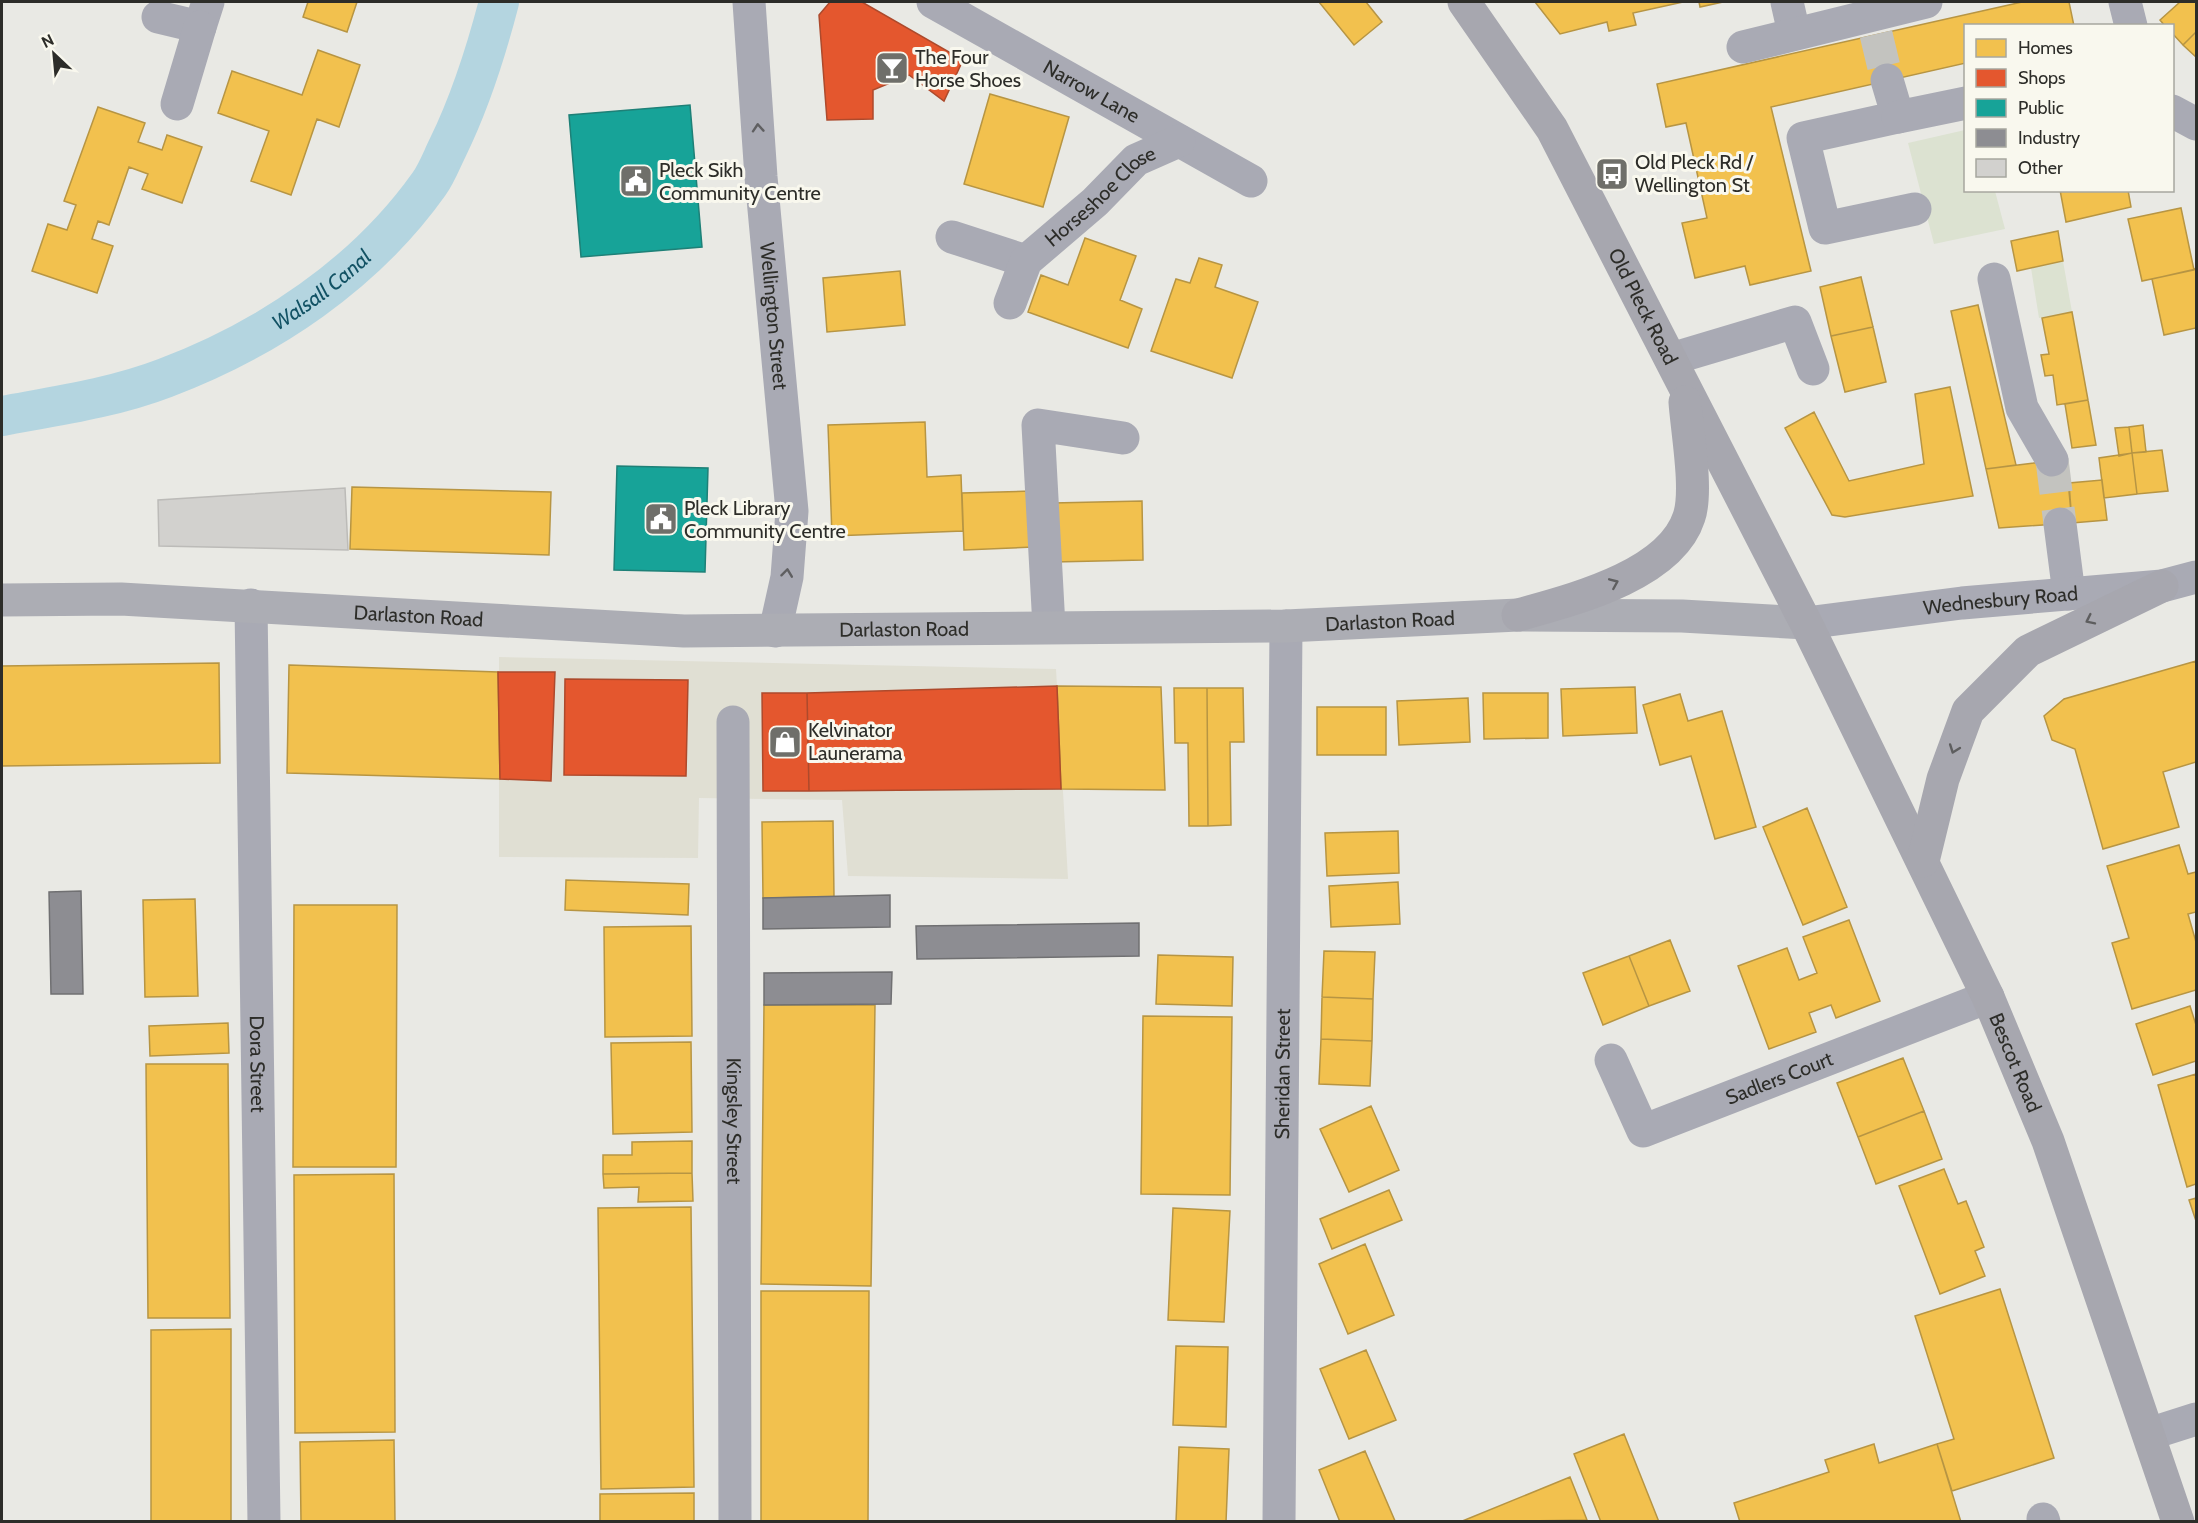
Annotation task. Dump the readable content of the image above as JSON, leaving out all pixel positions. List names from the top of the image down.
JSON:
{
  "streets": {
    "highway": ["Old Pleck Road", "Bescot Road"],
    "main road": ["Darlaston Road"],
    "street": [
      "Narrow Lane",
      "Horseshoe Close",
      "Wellington Street",
      "Wednesbury Road",
      "Dora Street",
      "Sheridan Street",
      "Sadlers Court",
      "Kingsley Street"
    ]
  },
  "crossings": [
    ["Narrow Lane", "Horseshoe Close"],
    ["Old Pleck Road", "Wednesbury Road"],
    ["Old Pleck Road", "Darlaston Road"],
    ["Old Pleck Road", "Bescot Road"],
    ["Wellington Street", "Darlaston Road"],
    ["Wednesbury Road", "Darlaston Road"],
    ["Wednesbury Road", "Bescot Road"],
    ["Darlaston Road", "Bescot Road"],
    ["Darlaston Road", "Dora Street"],
    ["Darlaston Road", "Sheridan Street"],
    ["Bescot Road", "Sadlers Court"]
  ],
  "one_way": ["Wellington Street"],
  "water": ["Walsall Canal"],
  "places": {
    "bar": ["The Four Horse Shoes"],
    "bus stop": ["Old Pleck Rd / Wellington St"],
    "public building": ["Pleck Sikh Community Centre", "Pleck Library Community Centre"],
    "shop": ["Kelvinator Launerama"]
  },
  "legend": [
    "Homes",
    "Shops",
    "Public",
    "Industry",
    "Other"
  ],
  "north": "top left"
}
